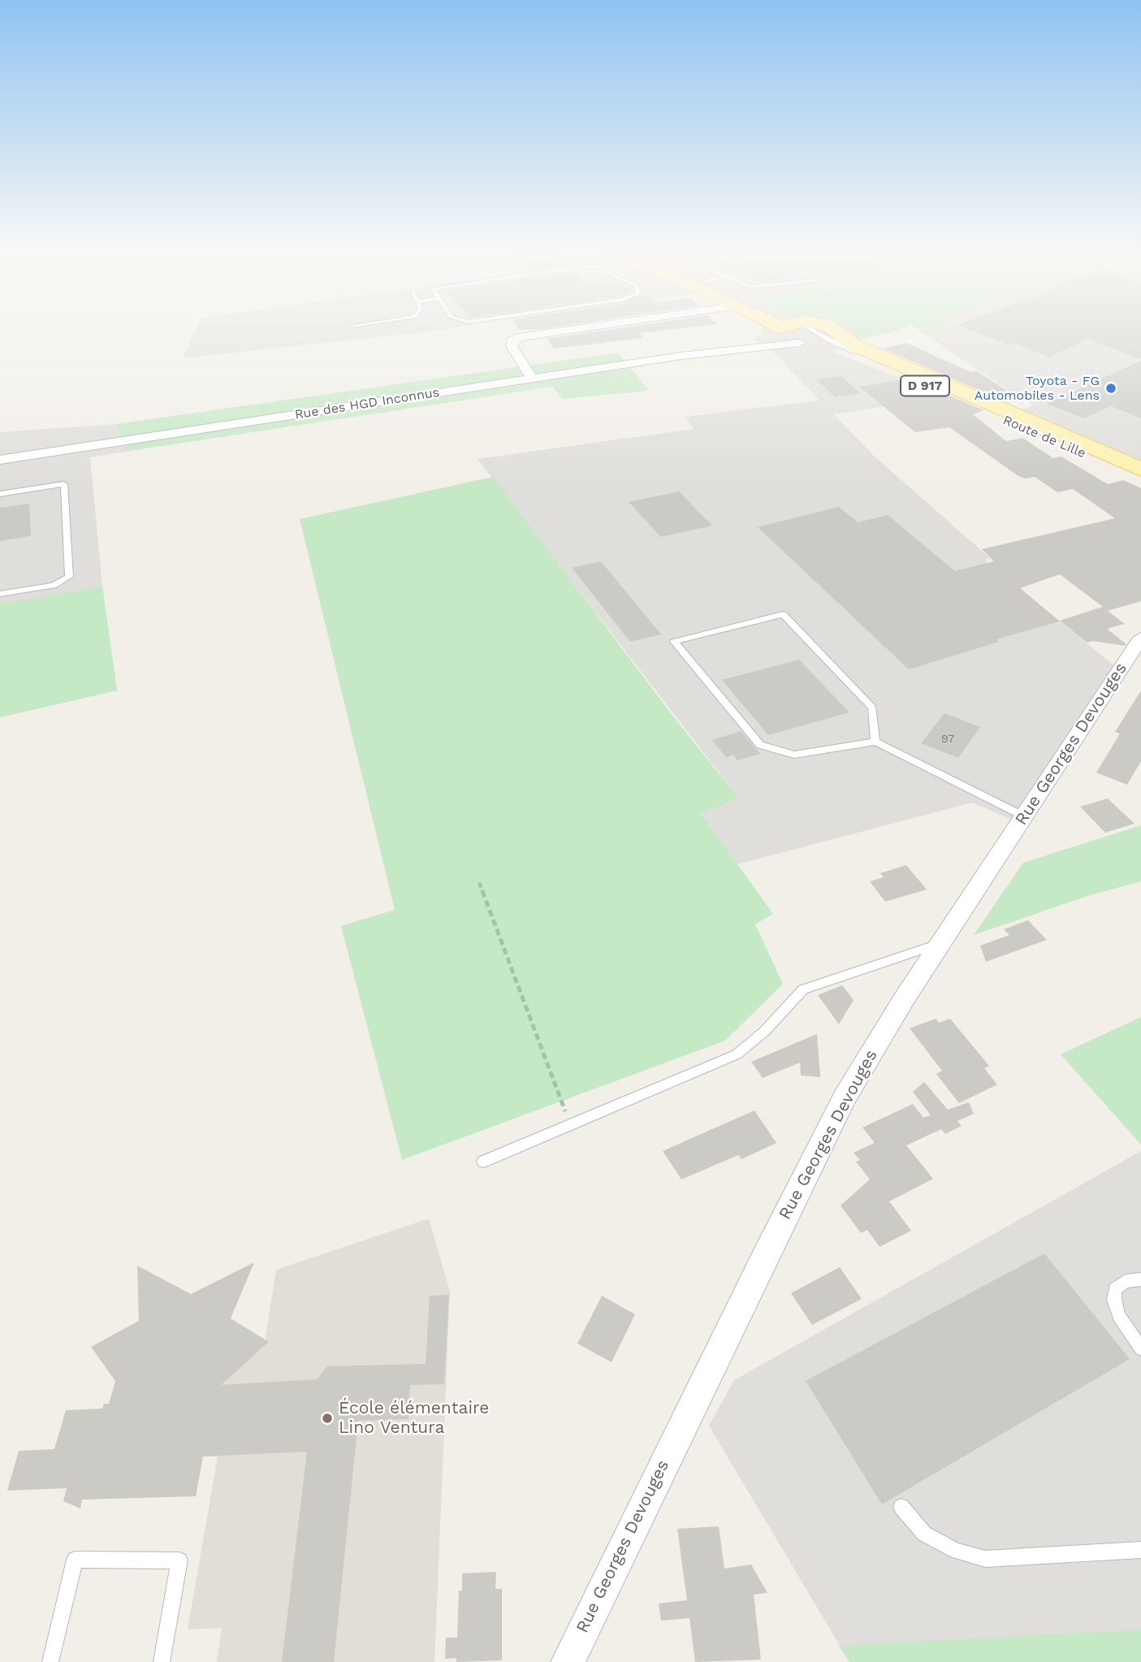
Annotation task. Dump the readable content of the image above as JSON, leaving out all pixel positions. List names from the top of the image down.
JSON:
{
  "streets": {
    "main road": ["D 917", "Route de Lille"],
    "street": ["Rue des HGD Inconnus", "Rue Georges Devouges"]
  },
  "places": ["Toyota - FG Automobiles - Lens", "École élémentaire Lino Ventura"],
  "house_numbers": ["97"]
}
